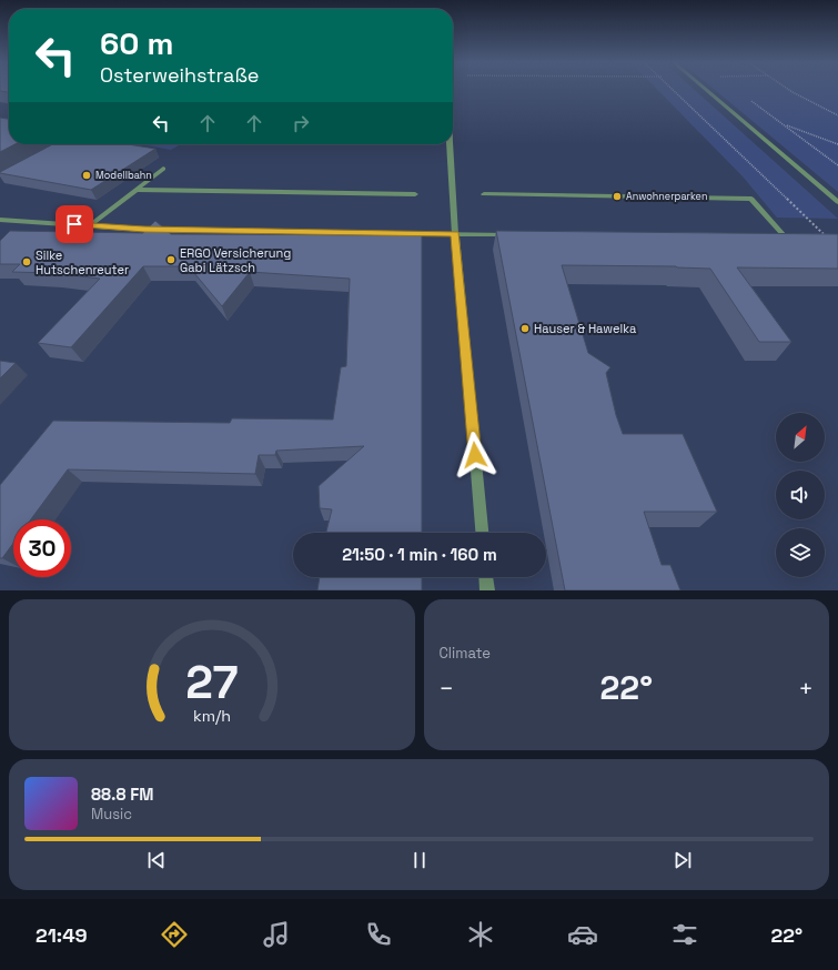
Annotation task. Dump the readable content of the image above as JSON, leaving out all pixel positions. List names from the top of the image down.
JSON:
{
  "places": [
    "Modellbahn",
    "Anwohnerparken",
    "ERGO Versicherung Gabi Lätzsch",
    "Silke Hutschenreuter",
    "Hauser & Hawelka"
  ],
  "north": "top right",
  "page": {
    "turn": ["60 m", "Osterweihstraße"],
    "limit": "30",
    "trip": "21:50 · 1 min · 160 m",
    "tile": "Climate",
    "heat": ["−", "22°", "+"],
    "song": ["88.8 FM", "Music"],
    "tabs": ["21:49", "22°"],
    "gauge": ["27", "km/h"]
  }
}
